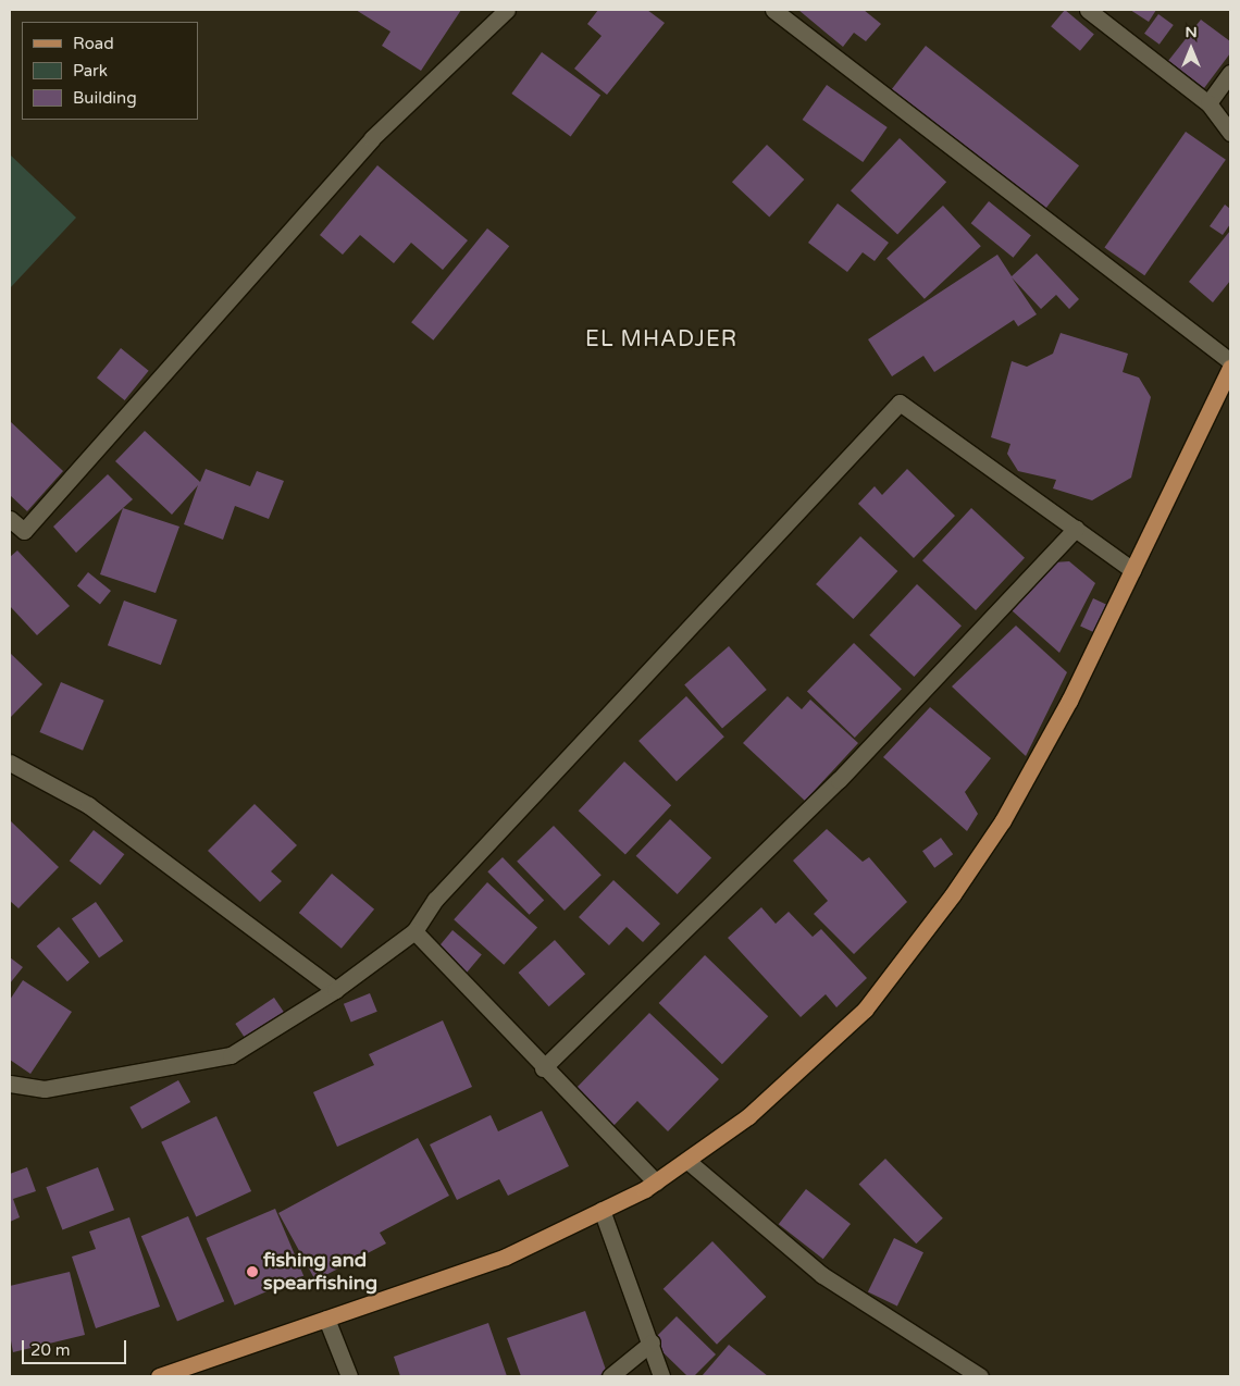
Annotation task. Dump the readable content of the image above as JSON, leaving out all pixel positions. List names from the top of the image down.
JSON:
{
  "districts": ["EL MHADJER"],
  "places": ["fishing and spearfishing"],
  "legend": ["Road", "Park", "Building"],
  "scale_bar": "20 m",
  "north": "top"
}
